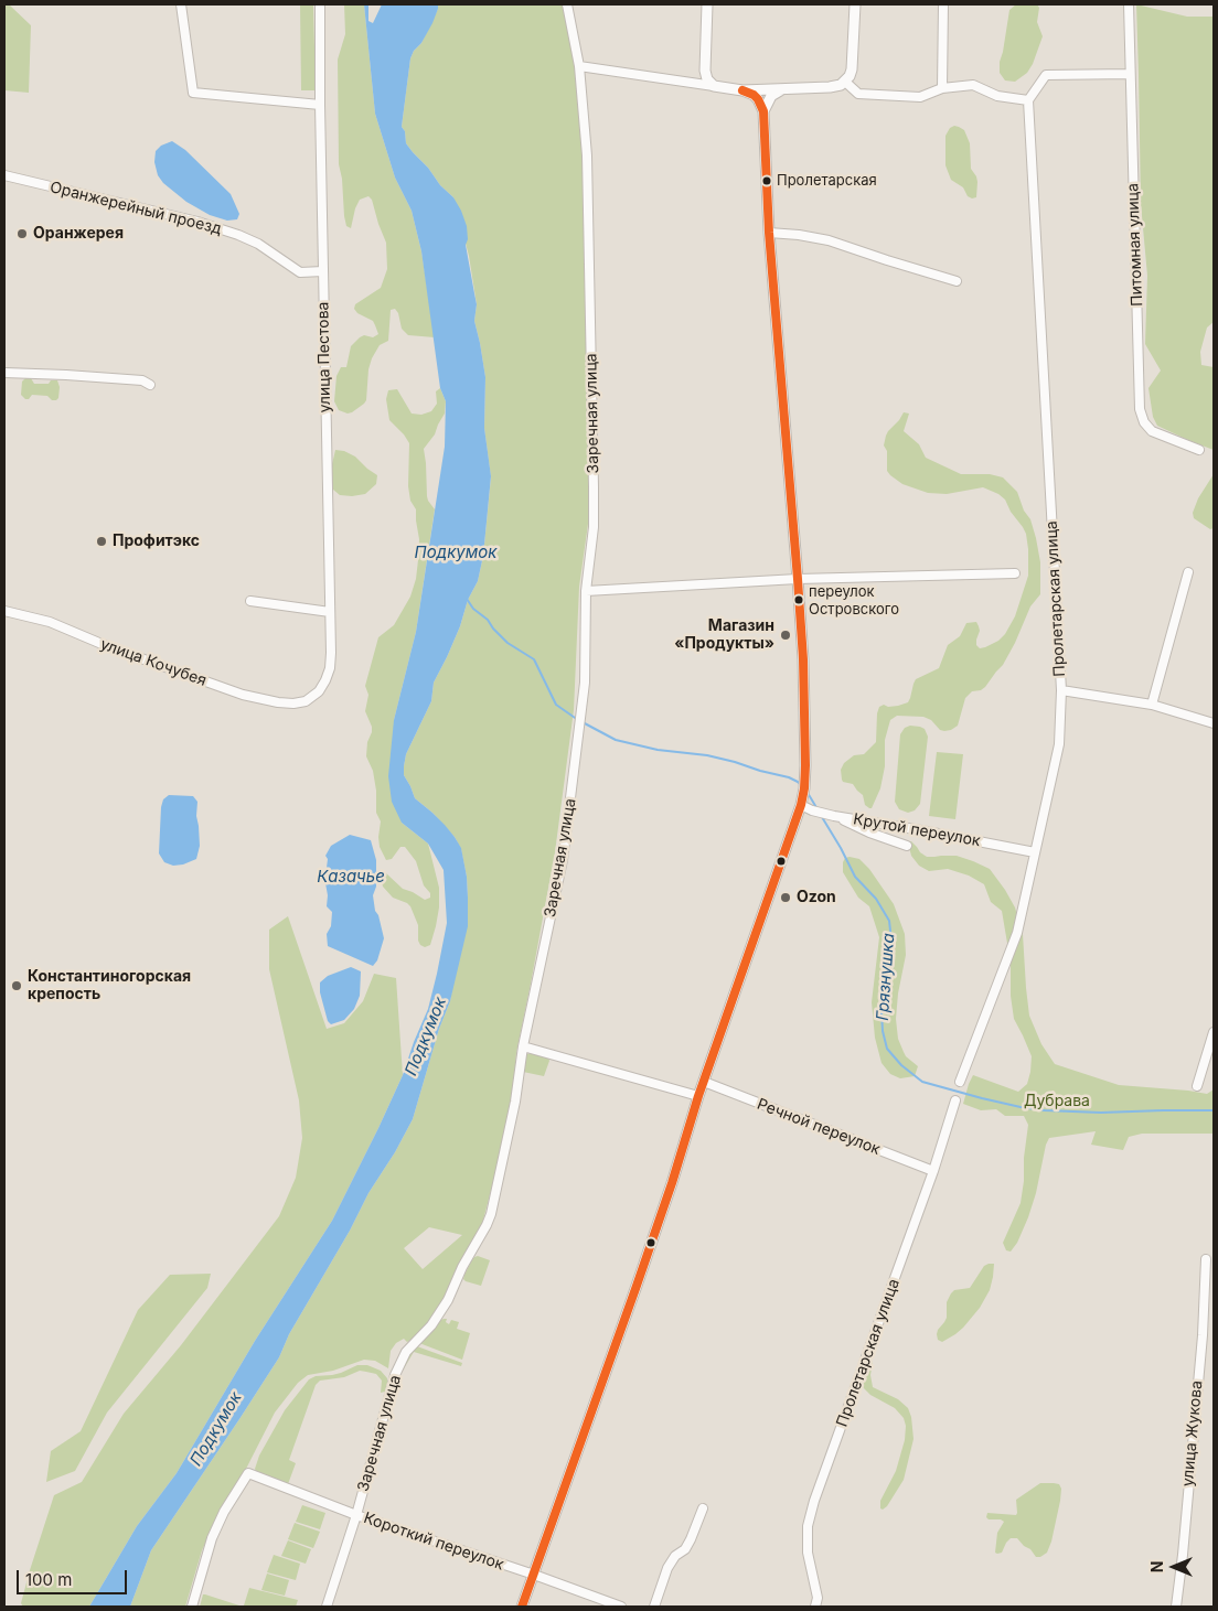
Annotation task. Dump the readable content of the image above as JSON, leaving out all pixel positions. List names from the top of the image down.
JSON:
{
  "streets": {
    "street": [
      "Оранжерейный проезд",
      "Питомная улица",
      "улица Пестова",
      "Заречная улица",
      "Пролетарская улица",
      "улица Кочубея",
      "Крутой переулок",
      "Речной переулок",
      "улица Жукова",
      "Короткий переулок"
    ]
  },
  "crossings": [
    ["Оранжерейный проезд", "улица Пестова"],
    ["улица Пестова", "улица Кочубея"],
    ["Заречная улица", "Короткий переулок"],
    ["Пролетарская улица", "Крутой переулок"],
    ["Пролетарская улица", "Речной переулок"]
  ],
  "water": ["Подкумок", "Казачье", "Грязнушка"],
  "parks": ["Дубрава"],
  "places": [
    "Пролетарская",
    "Оранжерея",
    "Профитэкс",
    "переулок Островского",
    "Магазин «Продукты»",
    "Ozon",
    "Константиногорская крепость"
  ],
  "scale_bar": "100 m",
  "north": "left"
}
